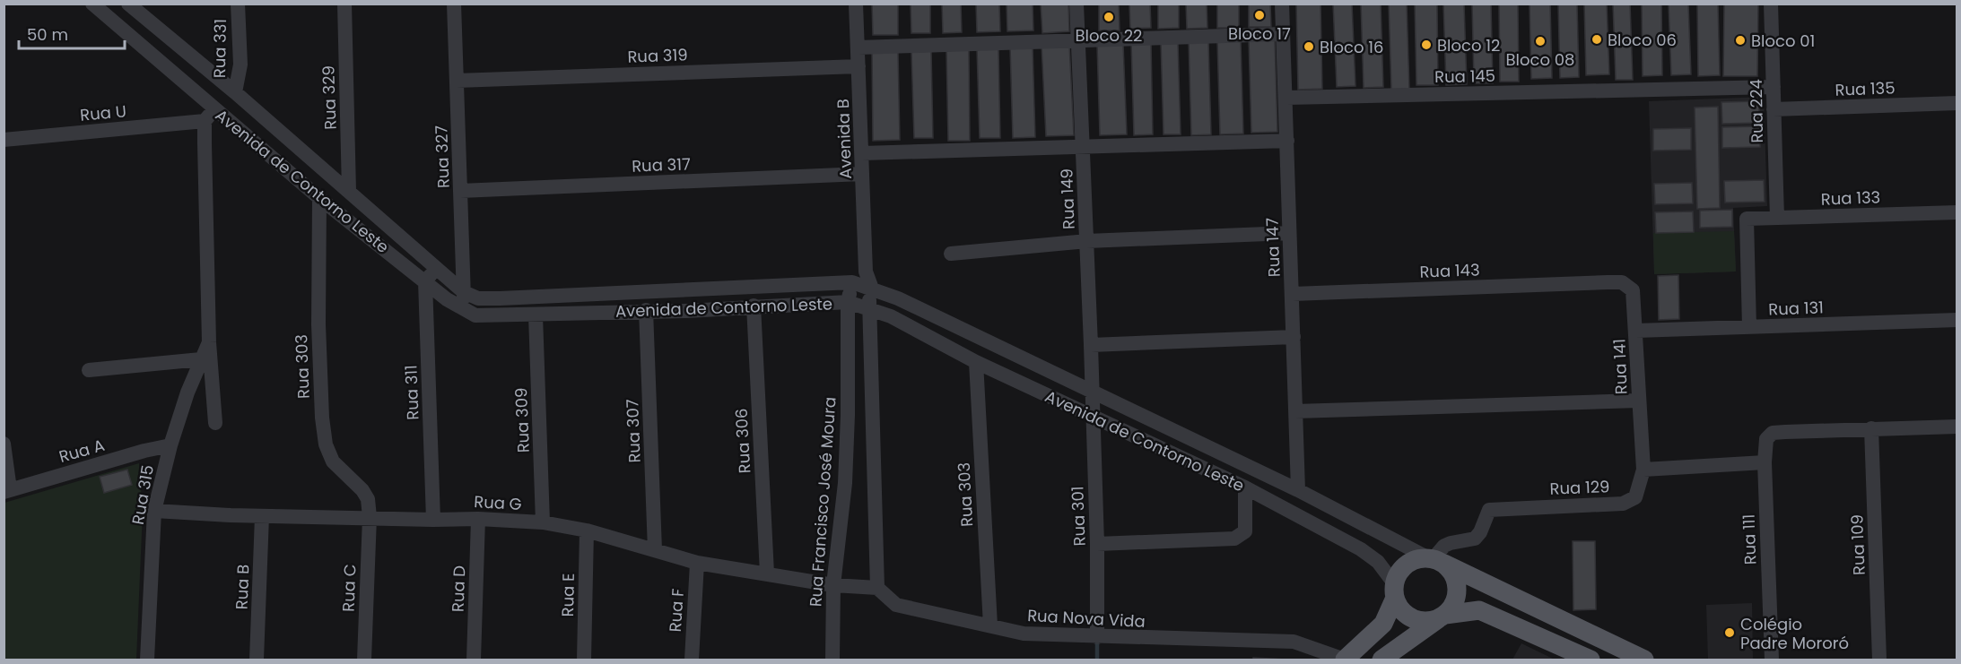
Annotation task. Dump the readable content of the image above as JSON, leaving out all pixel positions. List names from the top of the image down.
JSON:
{
  "streets": {
    "main road": ["Avenida de Contorno Leste"],
    "street": [
      "Rua 331",
      "Rua 319",
      "Rua 145",
      "Rua 135",
      "Rua 329",
      "Rua 224",
      "Rua U",
      "Avenida B",
      "Rua 327",
      "Rua 317",
      "Rua 133",
      "Rua 149",
      "Rua 147",
      "Rua 143",
      "Rua 131",
      "Rua 303",
      "Rua 141",
      "Rua 311",
      "Rua 309",
      "Rua 307",
      "Rua 306",
      "Rua A",
      "Rua 129",
      "Rua 315",
      "Rua Francisco José Moura",
      "Rua G",
      "Rua 301",
      "Rua 111",
      "Rua 109",
      "Rua B",
      "Rua C",
      "Rua D",
      "Rua E",
      "Rua F",
      "Rua Nova Vida"
    ]
  },
  "crossings": [
    ["Rua 331", "Avenida de Contorno Leste"],
    ["Rua 319", "Avenida B"],
    ["Rua 319", "Rua 327"],
    ["Rua 145", "Rua 224"],
    ["Rua 145", "Rua 147"],
    ["Rua 135", "Rua 224"],
    ["Rua 329", "Avenida de Contorno Leste"],
    ["Rua 224", "Rua 133"],
    ["Rua U", "Avenida de Contorno Leste"],
    ["Rua U", "Rua 315"],
    ["Avenida B", "Rua 317"],
    ["Avenida B", "Avenida de Contorno Leste"],
    ["Rua 327", "Rua 317"],
    ["Rua 327", "Avenida de Contorno Leste"],
    ["Avenida de Contorno Leste", "Rua 149"],
    ["Avenida de Contorno Leste", "Rua 147"],
    ["Avenida de Contorno Leste", "Rua 303"],
    ["Avenida de Contorno Leste", "Rua 311"],
    ["Avenida de Contorno Leste", "Rua 309"],
    ["Avenida de Contorno Leste", "Rua 307"],
    ["Avenida de Contorno Leste", "Rua 306"],
    ["Avenida de Contorno Leste", "Rua 129"],
    ["Avenida de Contorno Leste", "Rua 315"],
    ["Avenida de Contorno Leste", "Rua Francisco José Moura"],
    ["Avenida de Contorno Leste", "Rua 301"],
    ["Rua 133", "Rua 131"],
    ["Rua 149", "Rua 301"],
    ["Rua 147", "Rua 143"],
    ["Rua 143", "Rua 141"],
    ["Rua 131", "Rua 141"],
    ["Rua 303", "Rua G"],
    ["Rua 303", "Rua C"],
    ["Rua 303", "Rua Nova Vida"],
    ["Rua 141", "Rua 129"],
    ["Rua 311", "Rua G"],
    ["Rua 309", "Rua G"],
    ["Rua 307", "Rua G"],
    ["Rua 306", "Rua G"],
    ["Rua A", "Rua 315"],
    ["Rua 315", "Rua G"],
    ["Rua Francisco José Moura", "Rua G"],
    ["Rua G", "Rua B"],
    ["Rua G", "Rua C"],
    ["Rua G", "Rua D"],
    ["Rua G", "Rua E"],
    ["Rua G", "Rua F"],
    ["Rua 301", "Rua Nova Vida"],
    ["Rua 111", "Rua 109"]
  ],
  "places": [
    "Bloco 17",
    "Bloco 22",
    "Bloco 06",
    "Bloco 01",
    "Bloco 08",
    "Bloco 12",
    "Bloco 16",
    "Colégio Padre Mororó"
  ],
  "scale_bar": "50 m"
}
